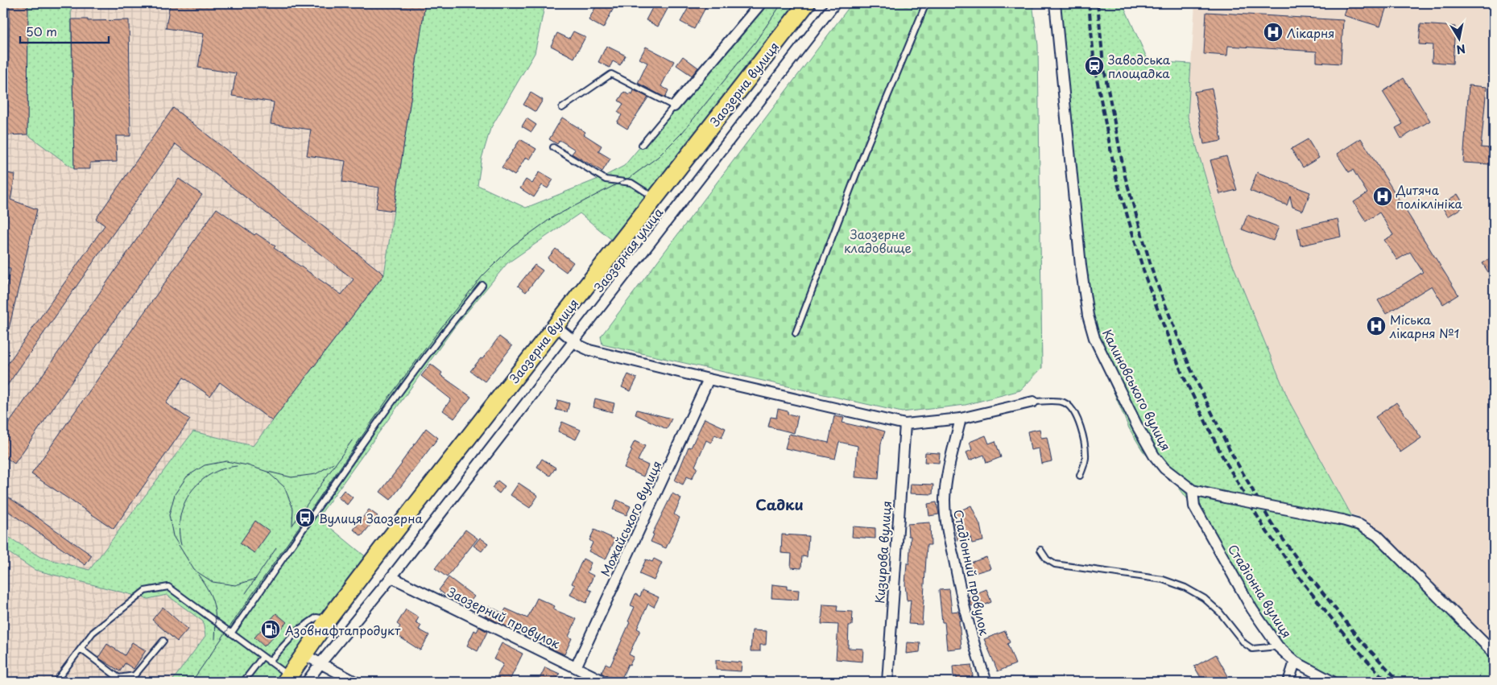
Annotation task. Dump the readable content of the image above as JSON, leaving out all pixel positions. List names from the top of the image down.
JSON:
{
  "streets": {
    "main road": ["Заозерна вулиця"],
    "street": [
      "Заозерная улица",
      "Калиновського вулиця",
      "Можайського вулиця",
      "Кизирова вулиця",
      "Стадіонний провулок",
      "Стадіонна вулиця",
      "Заозерний провулок"
    ]
  },
  "crossings": [
    ["Заозерная улица", "Заозерний провулок"],
    ["Калиновського вулиця", "Стадіонна вулиця"],
    ["Можайського вулиця", "Заозерний провулок"]
  ],
  "districts": ["Садки"],
  "parks": ["Заозерне кладовище"],
  "places": {
    "hospital": ["Лікарня", "Дитяча поліклініка", "Міська лікарня №1"],
    "station": ["Заводська площадка"],
    "bus stop": ["Вулиця Заозерна"],
    "fuel station": ["Азовнафтапродукт"]
  },
  "scale_bar": "50 m",
  "north": "bottom"
}
